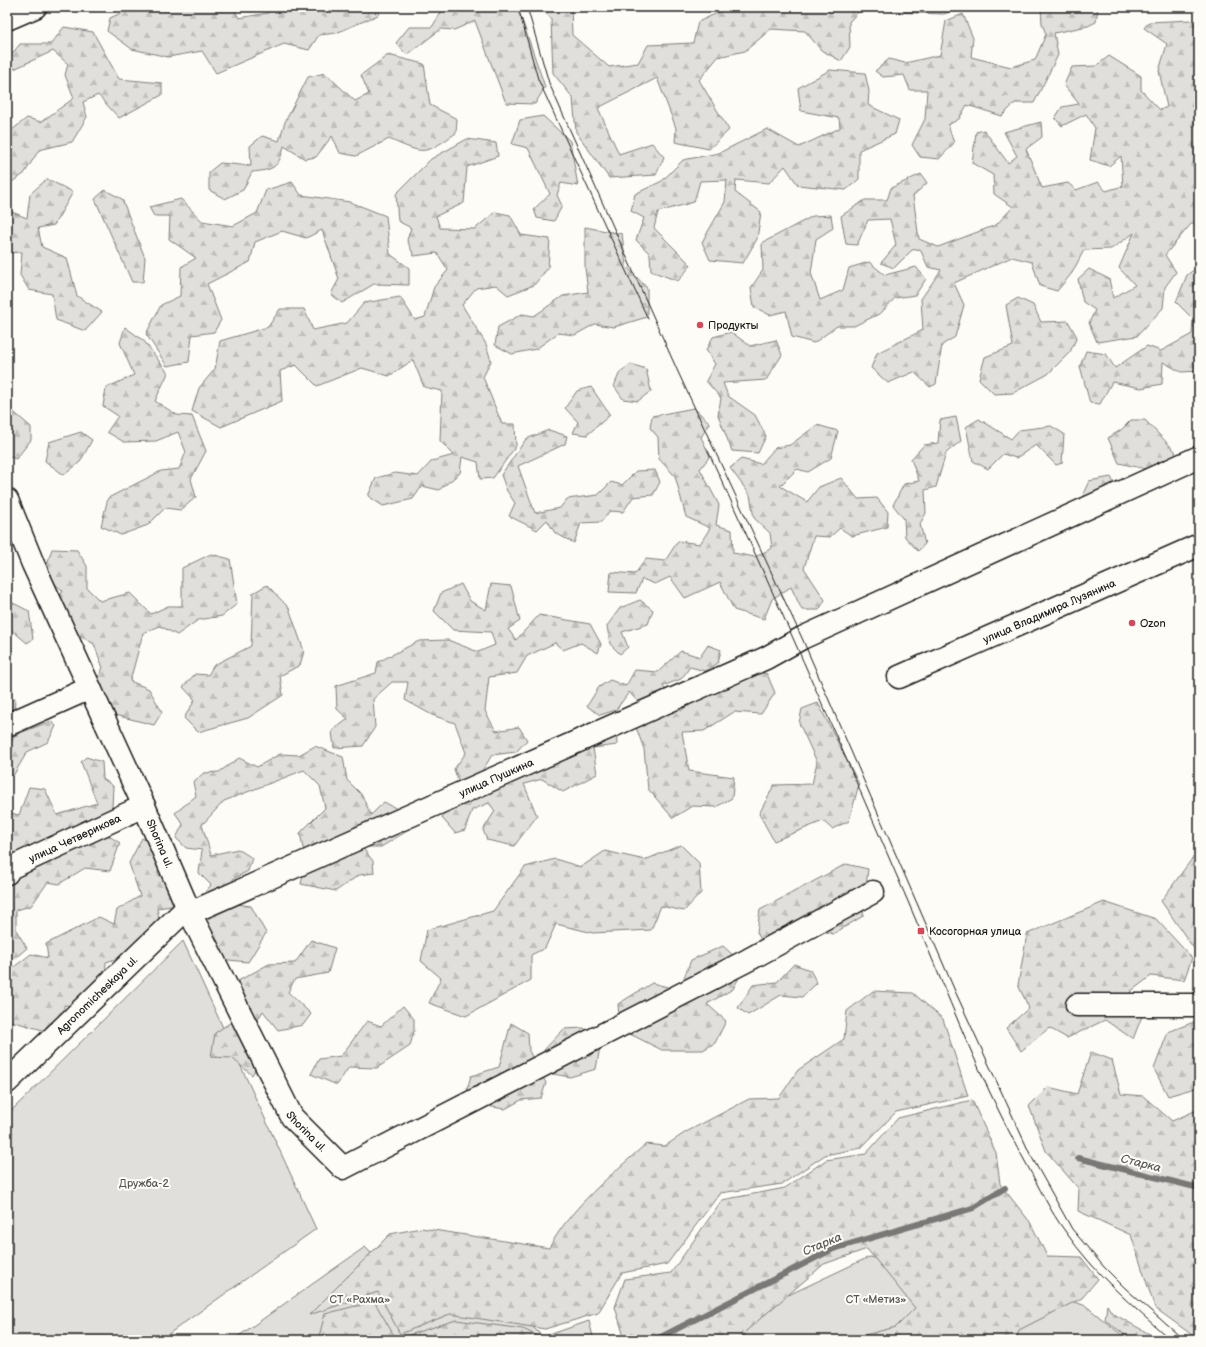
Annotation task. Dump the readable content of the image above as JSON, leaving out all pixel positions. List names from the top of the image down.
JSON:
{
  "streets": {
    "street": [
      "улица Владимира Лузянина",
      "улица Пушкина",
      "улица Четверикова",
      "Shorina ul.",
      "Agronomicheskaya ul."
    ]
  },
  "crossings": [
    ["улица Пушкина", "Shorina ul."],
    ["улица Пушкина", "Agronomicheskaya ul."],
    ["улица Четверикова", "Shorina ul."],
    ["Shorina ul.", "Agronomicheskaya ul."]
  ],
  "water": ["Старка"],
  "parks": ["Дружба-2", "СТ «Рахма»", "СТ «Метиз»"],
  "places": {
    "other": ["Продукты", "Ozon"],
    "transit": ["Косогорная улица"]
  }
}
